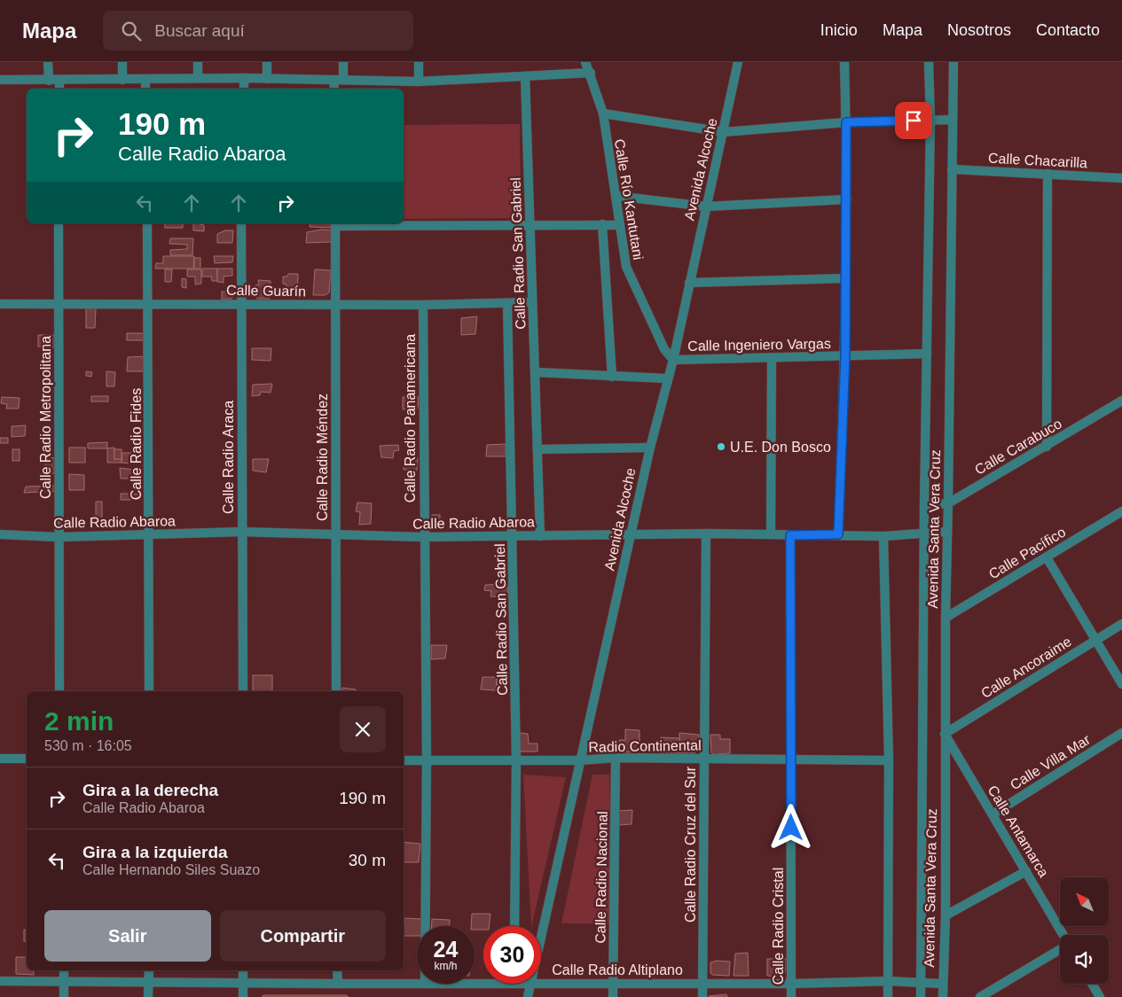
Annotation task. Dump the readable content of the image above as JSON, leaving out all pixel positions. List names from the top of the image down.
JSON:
{
  "streets": {
    "street": [
      "Calle Chacarilla",
      "Avenida Alcoche",
      "Calle Río Kantutani",
      "Calle Radio San Gabriel",
      "Calle Guarín",
      "Calle Ingeniero Vargas",
      "Calle Radio Metropolitana",
      "Calle Radio Panamericana",
      "Calle Radio Fides",
      "Calle Carabuco",
      "Calle Radio Araca",
      "Calle Radio Méndez",
      "Calle Radio Abaroa",
      "Avenida Santa Vera Cruz",
      "Calle Pacífico",
      "Calle Ancoraime",
      "Radio Continental",
      "Calle Villa Mar",
      "Calle Antamarca",
      "Calle Radio Cruz del Sur",
      "Calle Radio Nacional",
      "Calle Radio Cristal",
      "Calle Radio Altiplano"
    ]
  },
  "crossings": [
    ["Calle Chacarilla", "Avenida Santa Vera Cruz"],
    ["Avenida Alcoche", "Calle Río Kantutani"],
    ["Avenida Alcoche", "Calle Ingeniero Vargas"],
    ["Avenida Alcoche", "Calle Radio Abaroa"],
    ["Avenida Alcoche", "Radio Continental"],
    ["Calle Río Kantutani", "Calle Ingeniero Vargas"],
    ["Calle Radio San Gabriel", "Calle Guarín"],
    ["Calle Radio San Gabriel", "Calle Radio Abaroa"],
    ["Calle Radio San Gabriel", "Radio Continental"],
    ["Calle Guarín", "Calle Radio Metropolitana"],
    ["Calle Guarín", "Calle Radio Panamericana"],
    ["Calle Guarín", "Calle Radio Fides"],
    ["Calle Guarín", "Calle Radio Araca"],
    ["Calle Guarín", "Calle Radio Méndez"],
    ["Calle Ingeniero Vargas", "Avenida Santa Vera Cruz"],
    ["Calle Radio Metropolitana", "Calle Radio Abaroa"],
    ["Calle Radio Panamericana", "Calle Radio Abaroa"],
    ["Calle Radio Panamericana", "Radio Continental"],
    ["Calle Radio Fides", "Calle Radio Abaroa"],
    ["Calle Carabuco", "Avenida Santa Vera Cruz"],
    ["Calle Radio Araca", "Calle Radio Abaroa"],
    ["Calle Radio Méndez", "Calle Radio Abaroa"],
    ["Calle Radio Abaroa", "Avenida Santa Vera Cruz"],
    ["Calle Radio Abaroa", "Calle Radio Cruz del Sur"],
    ["Calle Radio Abaroa", "Calle Radio Cristal"],
    ["Avenida Santa Vera Cruz", "Calle Pacífico"],
    ["Avenida Santa Vera Cruz", "Calle Ancoraime"],
    ["Avenida Santa Vera Cruz", "Calle Antamarca"],
    ["Avenida Santa Vera Cruz", "Calle Radio Altiplano"],
    ["Calle Ancoraime", "Calle Antamarca"],
    ["Radio Continental", "Calle Radio Cruz del Sur"],
    ["Radio Continental", "Calle Radio Nacional"],
    ["Radio Continental", "Calle Radio Cristal"],
    ["Calle Villa Mar", "Calle Antamarca"],
    ["Calle Radio Cruz del Sur", "Calle Radio Altiplano"],
    ["Calle Radio Nacional", "Calle Radio Altiplano"],
    ["Calle Radio Cristal", "Calle Radio Altiplano"]
  ],
  "places": ["U.E. Don Bosco"],
  "north": "top left",
  "page": {
    "header": "Mapa",
    "search": "Buscar aquí",
    "nav": [
      "Inicio",
      "Mapa",
      "Nosotros",
      "Contacto"
    ],
    "turn": ["190 m", "Calle Radio Abaroa"],
    "heading": ["2 min", "530 m · 16:05"],
    "list": [
      {
        "name": "Gira a la derecha",
        "note": "Calle Radio Abaroa",
        "value": "190 m"
      },
      {
        "name": "Gira a la izquierda",
        "note": "Calle Hernando Siles Suazo",
        "value": "30 m"
      }
    ],
    "buttons": ["Salir", "Compartir"],
    "speed": "24 km/h",
    "limit": "30"
  }
}
